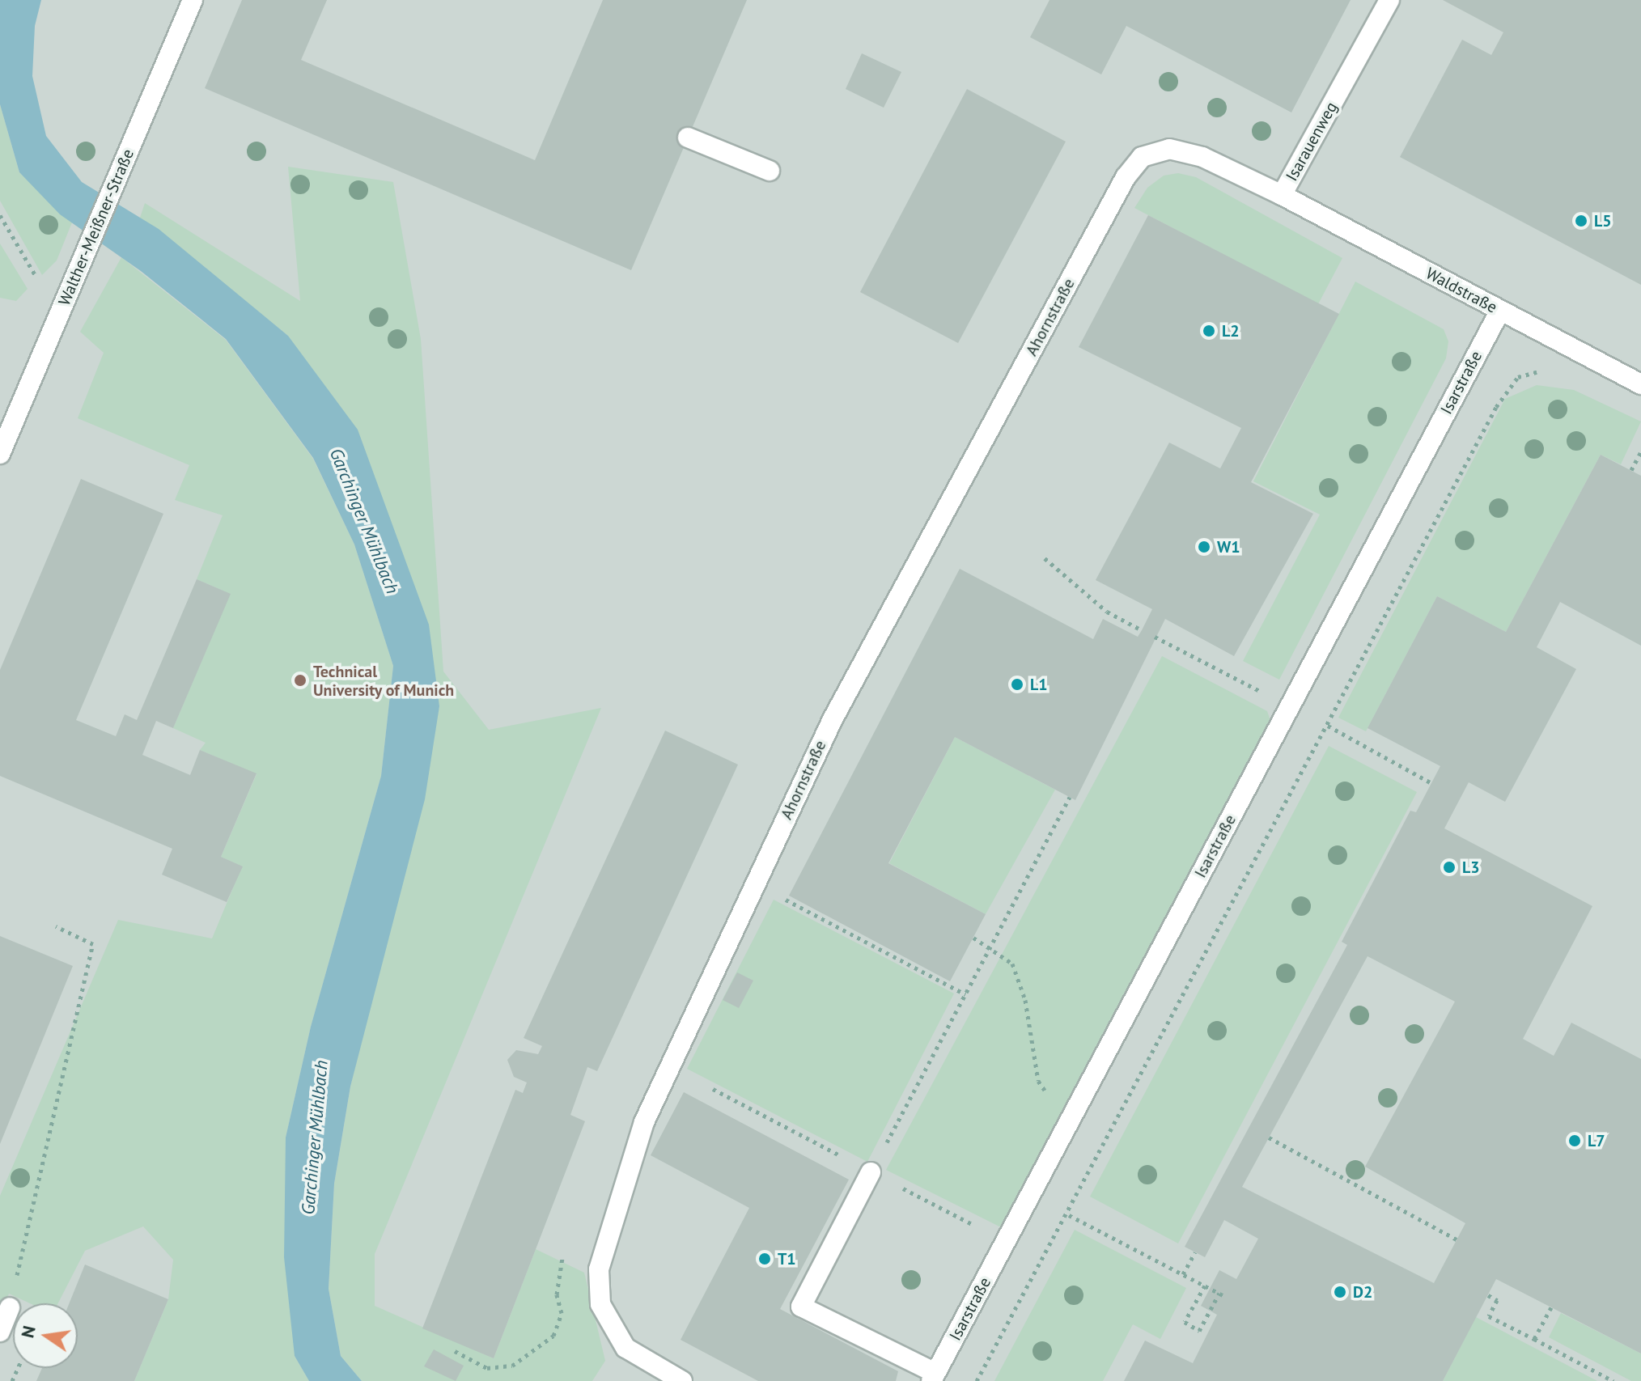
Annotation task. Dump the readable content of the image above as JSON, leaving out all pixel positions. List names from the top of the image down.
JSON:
{
  "streets": {
    "street": [
      "Isarauenweg",
      "Walther-Meißner-Straße",
      "Waldstraße",
      "Ahornstraße",
      "Isarstraße"
    ]
  },
  "crossings": [
    ["Isarauenweg", "Waldstraße"],
    ["Isarauenweg", "Ahornstraße"],
    ["Waldstraße", "Isarstraße"]
  ],
  "water": ["Garchinger Mühlbach"],
  "places": [
    "L5",
    "L2",
    "W1",
    "Technical University of Munich",
    "L1",
    "L3",
    "L7",
    "T1",
    "D2"
  ],
  "north": "left"
}
